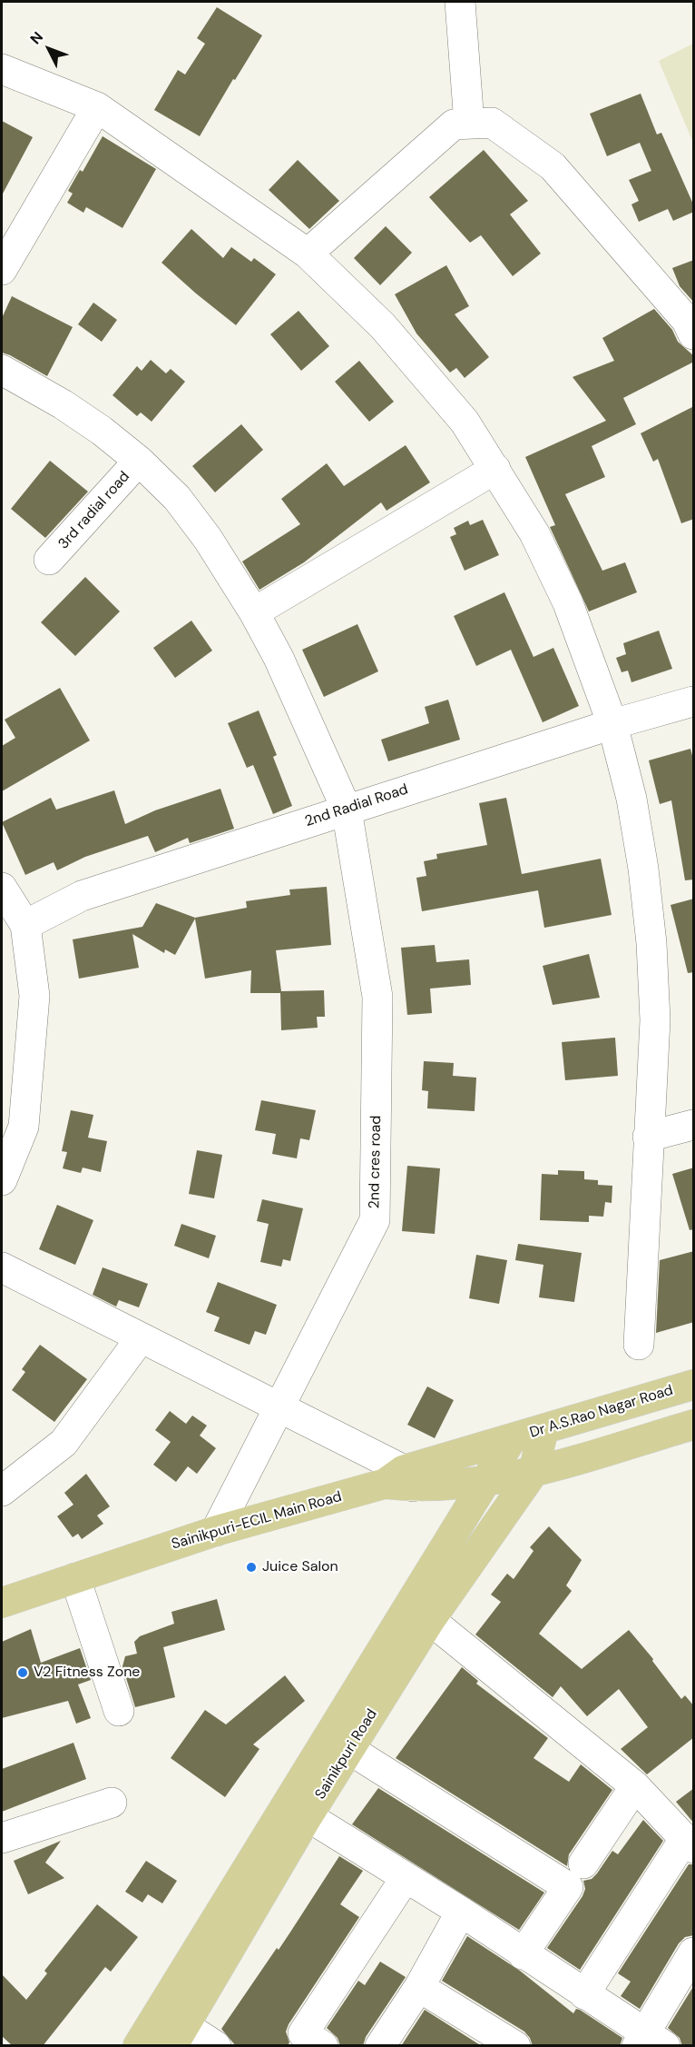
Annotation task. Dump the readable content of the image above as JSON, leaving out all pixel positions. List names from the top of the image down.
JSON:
{
  "streets": {
    "main road": ["Dr A.S.Rao Nagar Road", "Sainikpuri-ECIL Main Road", "Sainikpuri Road"],
    "street": ["3rd radial road", "2nd Radial Road", "2nd cres road"]
  },
  "crossings": [
    ["3rd radial road", "2nd cres road"],
    ["2nd Radial Road", "2nd cres road"],
    ["2nd cres road", "Sainikpuri-ECIL Main Road"],
    ["Dr A.S.Rao Nagar Road", "Sainikpuri-ECIL Main Road"],
    ["Dr A.S.Rao Nagar Road", "Sainikpuri Road"],
    ["Sainikpuri-ECIL Main Road", "Sainikpuri Road"]
  ],
  "places": ["Juice Salon", "V2 Fitness Zone"],
  "north": "top left"
}
